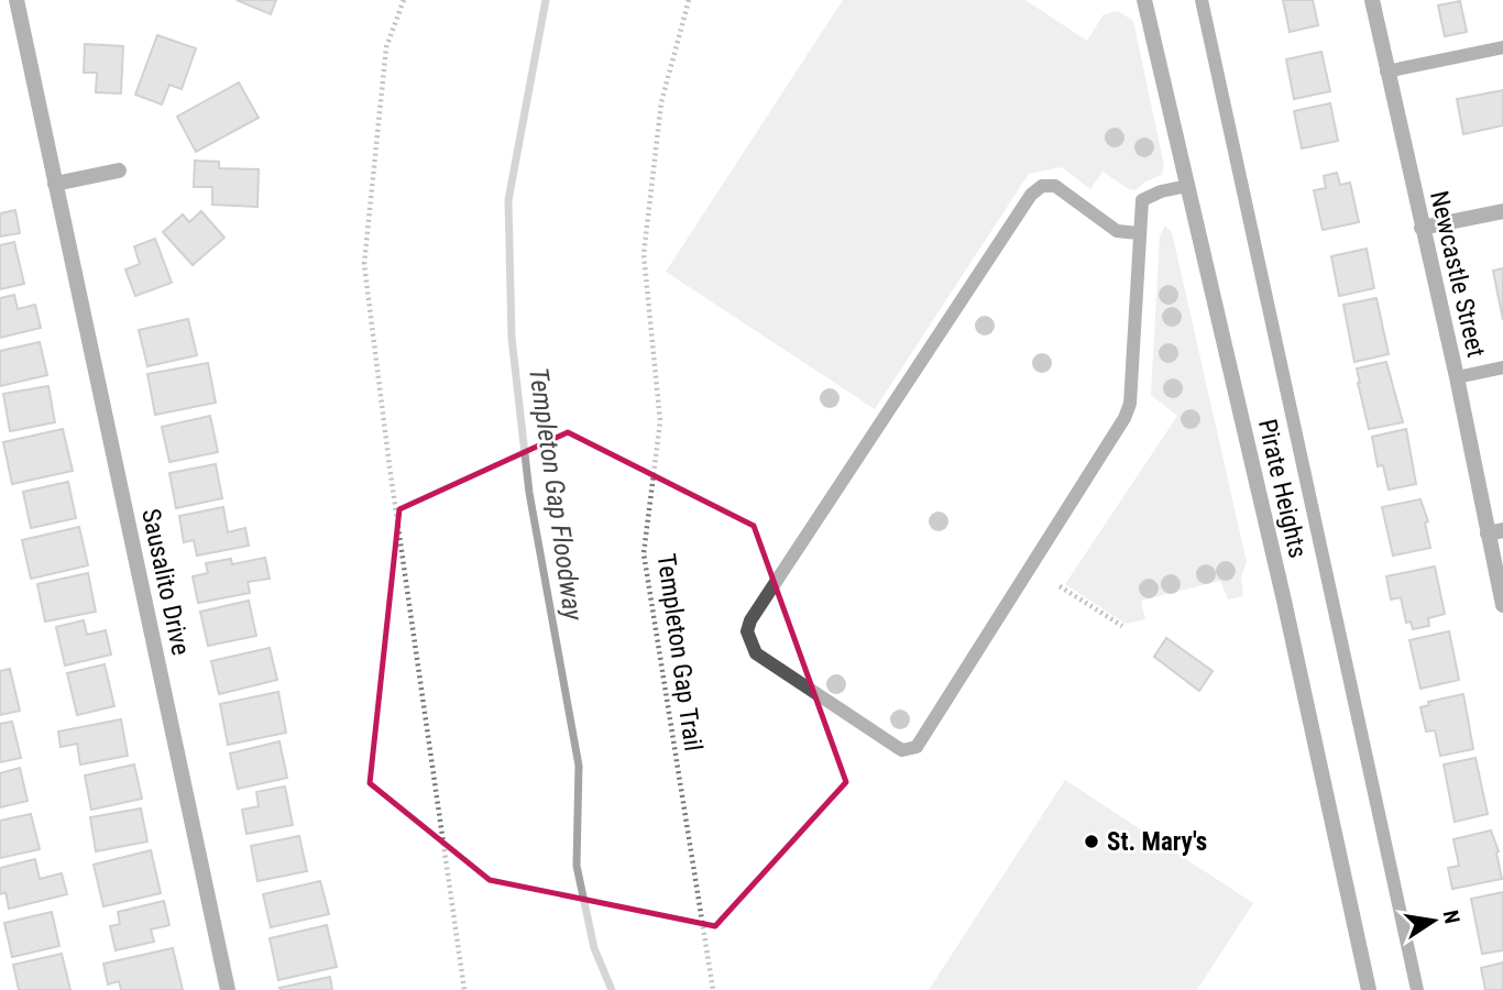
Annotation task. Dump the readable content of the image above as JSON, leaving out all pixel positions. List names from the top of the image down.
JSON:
{
  "streets": {
    "street": ["Newcastle Street", "Pirate Heights", "Sausalito Drive"],
    "path": ["Templeton Gap Trail"]
  },
  "water": ["Templeton Gap Floodway"],
  "places": ["St. Mary's"],
  "north": "right"
}
